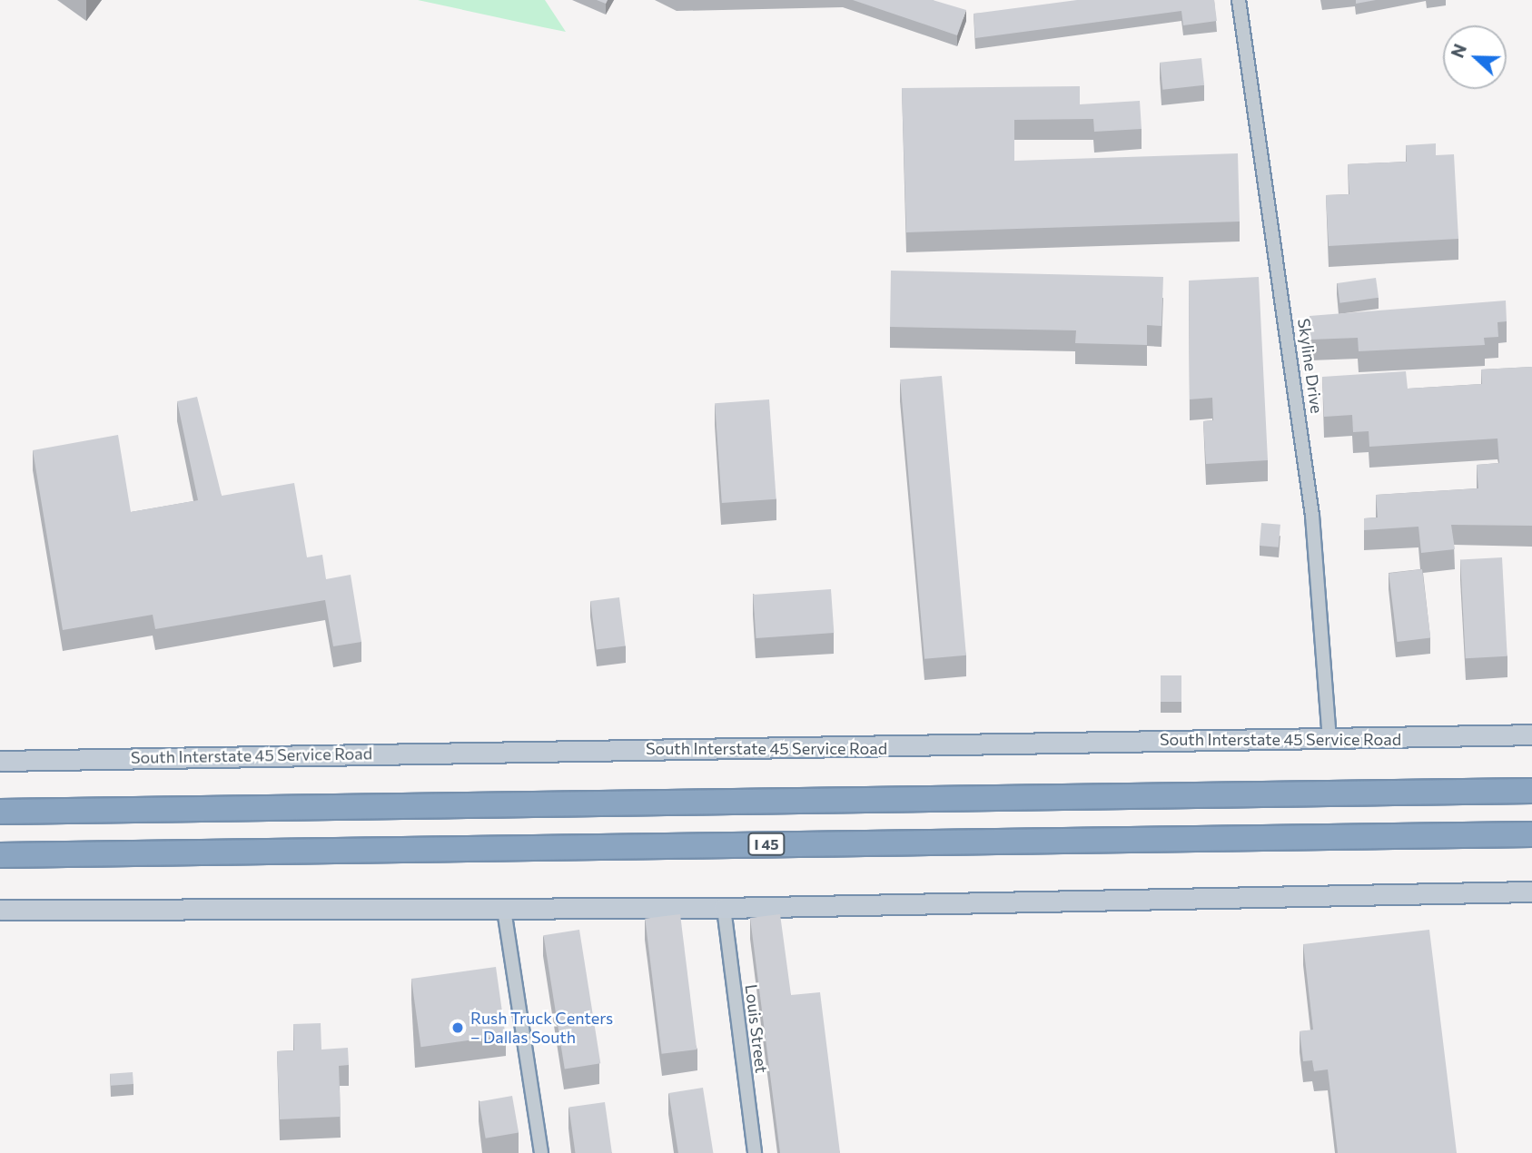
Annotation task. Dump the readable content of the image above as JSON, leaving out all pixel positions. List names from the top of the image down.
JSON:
{
  "streets": {
    "highway": ["I 45"],
    "main road": ["South Interstate 45 Service Road"],
    "street": ["Skyline Drive", "Louis Street"]
  },
  "crossings": [
    ["Skyline Drive", "South Interstate 45 Service Road"]
  ],
  "places": ["Rush Truck Centers – Dallas South"],
  "north": "left"
}
